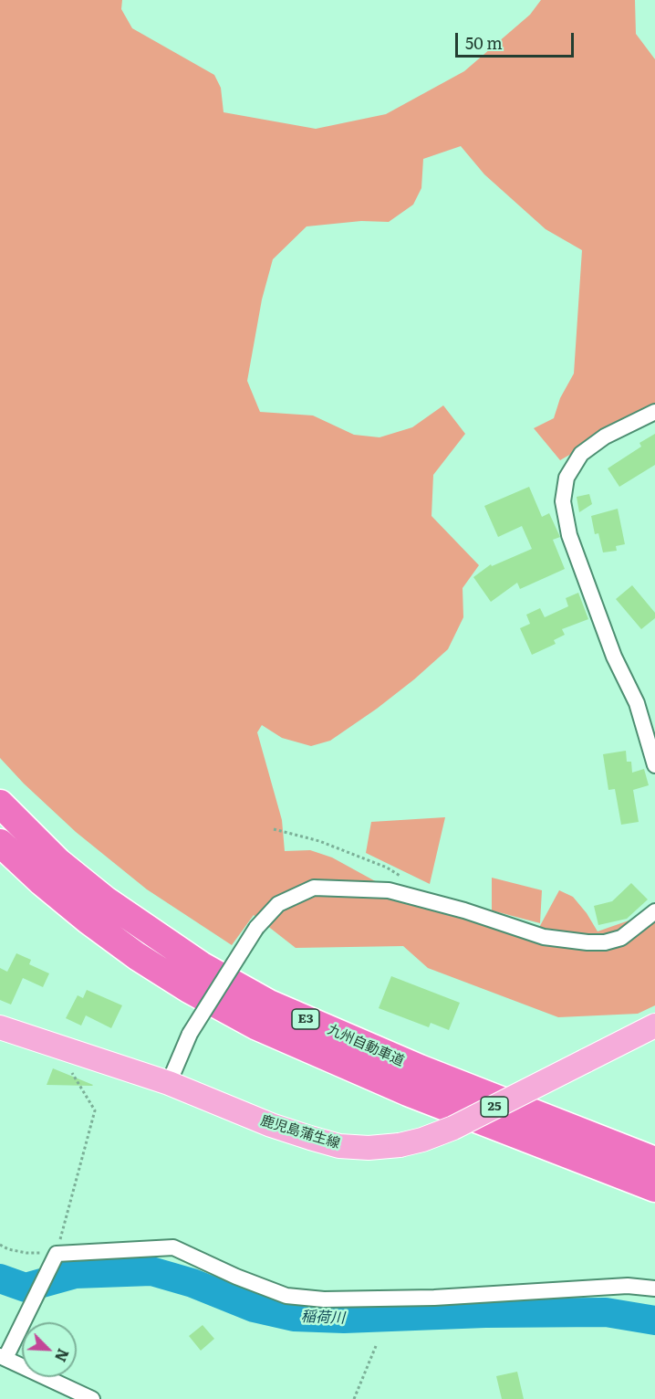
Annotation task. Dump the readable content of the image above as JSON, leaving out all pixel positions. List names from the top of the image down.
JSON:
{
  "streets": {
    "highway": ["E3", "九州自動車道"],
    "main road": ["25", "鹿児島蒲生線"]
  },
  "water": ["稲荷川"],
  "scale_bar": "50 m",
  "north": "bottom right"
}
